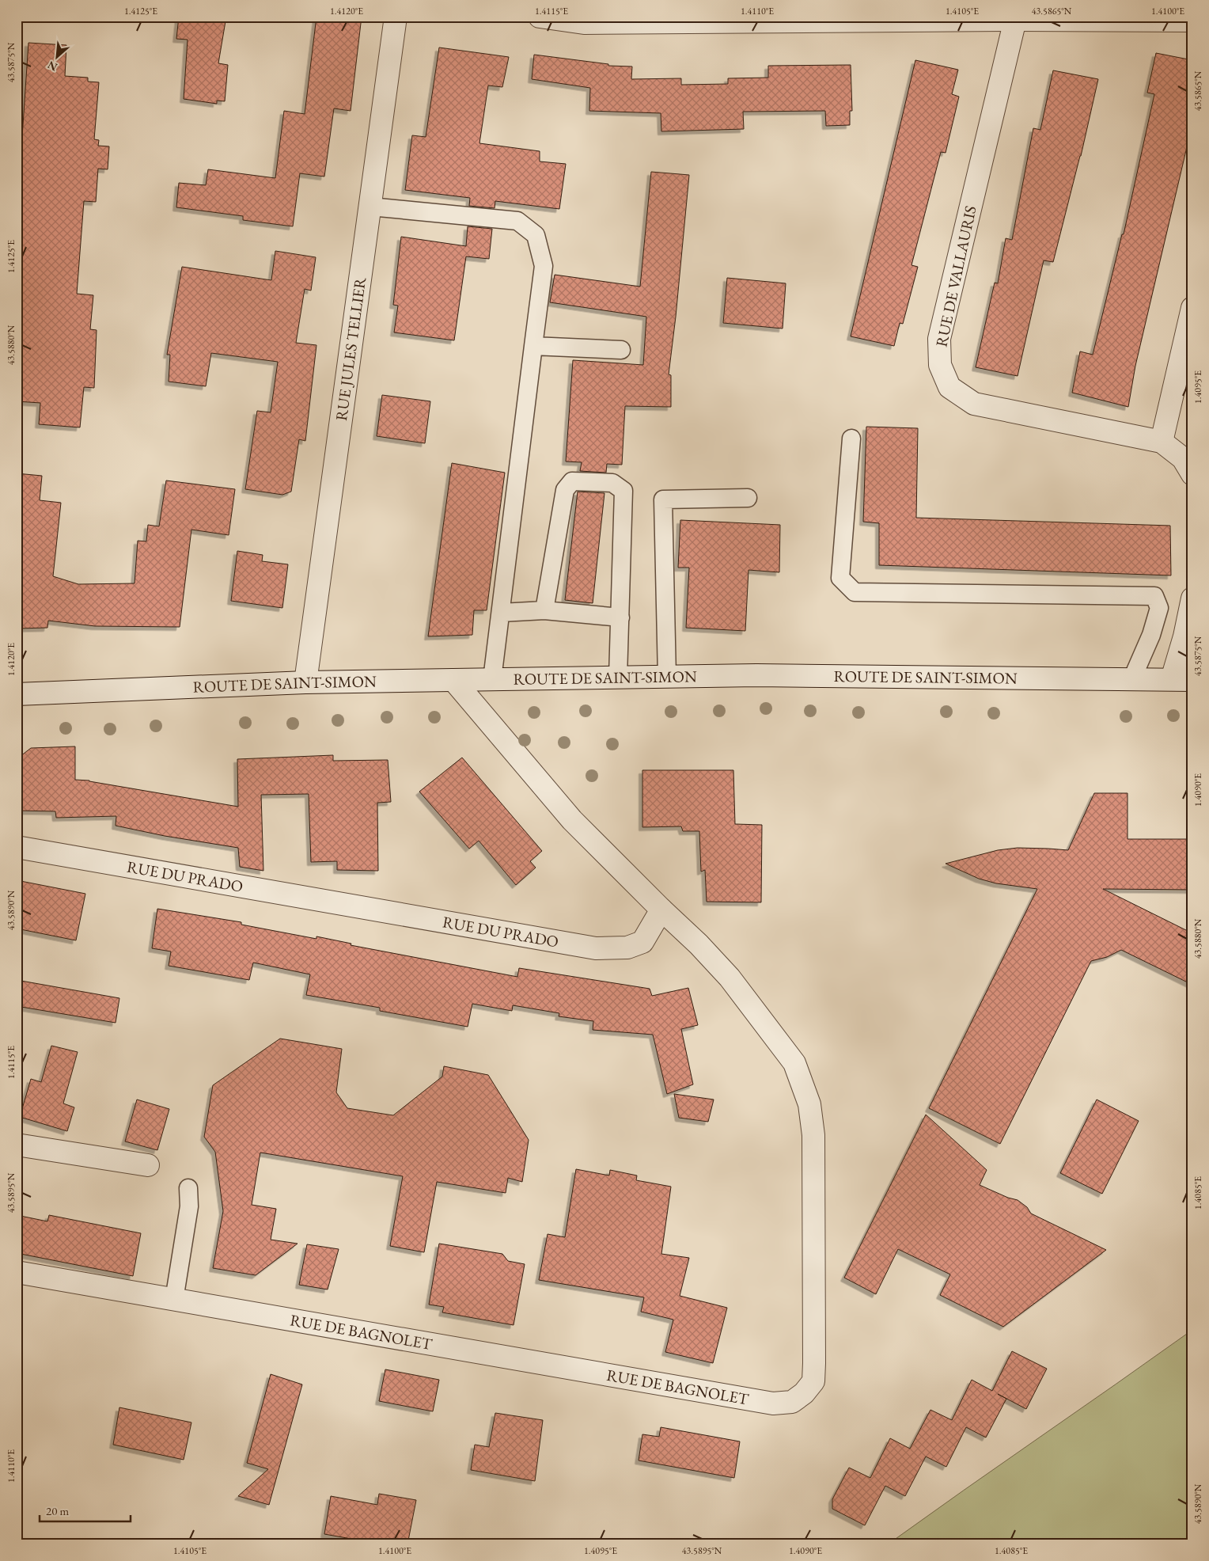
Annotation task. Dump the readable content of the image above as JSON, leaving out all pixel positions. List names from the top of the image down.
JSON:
{
  "streets": {
    "street": [
      "RUE DE VALLAURIS",
      "RUE JULES TELLIER",
      "ROUTE DE SAINT-SIMON",
      "RUE DU PRADO",
      "RUE DE BAGNOLET"
    ]
  },
  "crossings": [
    ["RUE JULES TELLIER", "ROUTE DE SAINT-SIMON"],
    ["RUE DU PRADO", "RUE DE BAGNOLET"]
  ],
  "scale_bar": "20 m",
  "north": "bottom left",
  "coordinates": [
    "1.4125°E",
    "1.4120°E",
    "1.4115°E",
    "1.4110°E",
    "1.4105°E",
    "43.5865°N",
    "1.4100°E",
    "43.5875°N",
    "43.5880°N",
    "1.4095°E",
    "1.4090°E",
    "43.5890°N",
    "43.5895°N",
    "1.4085°E"
  ]
}
